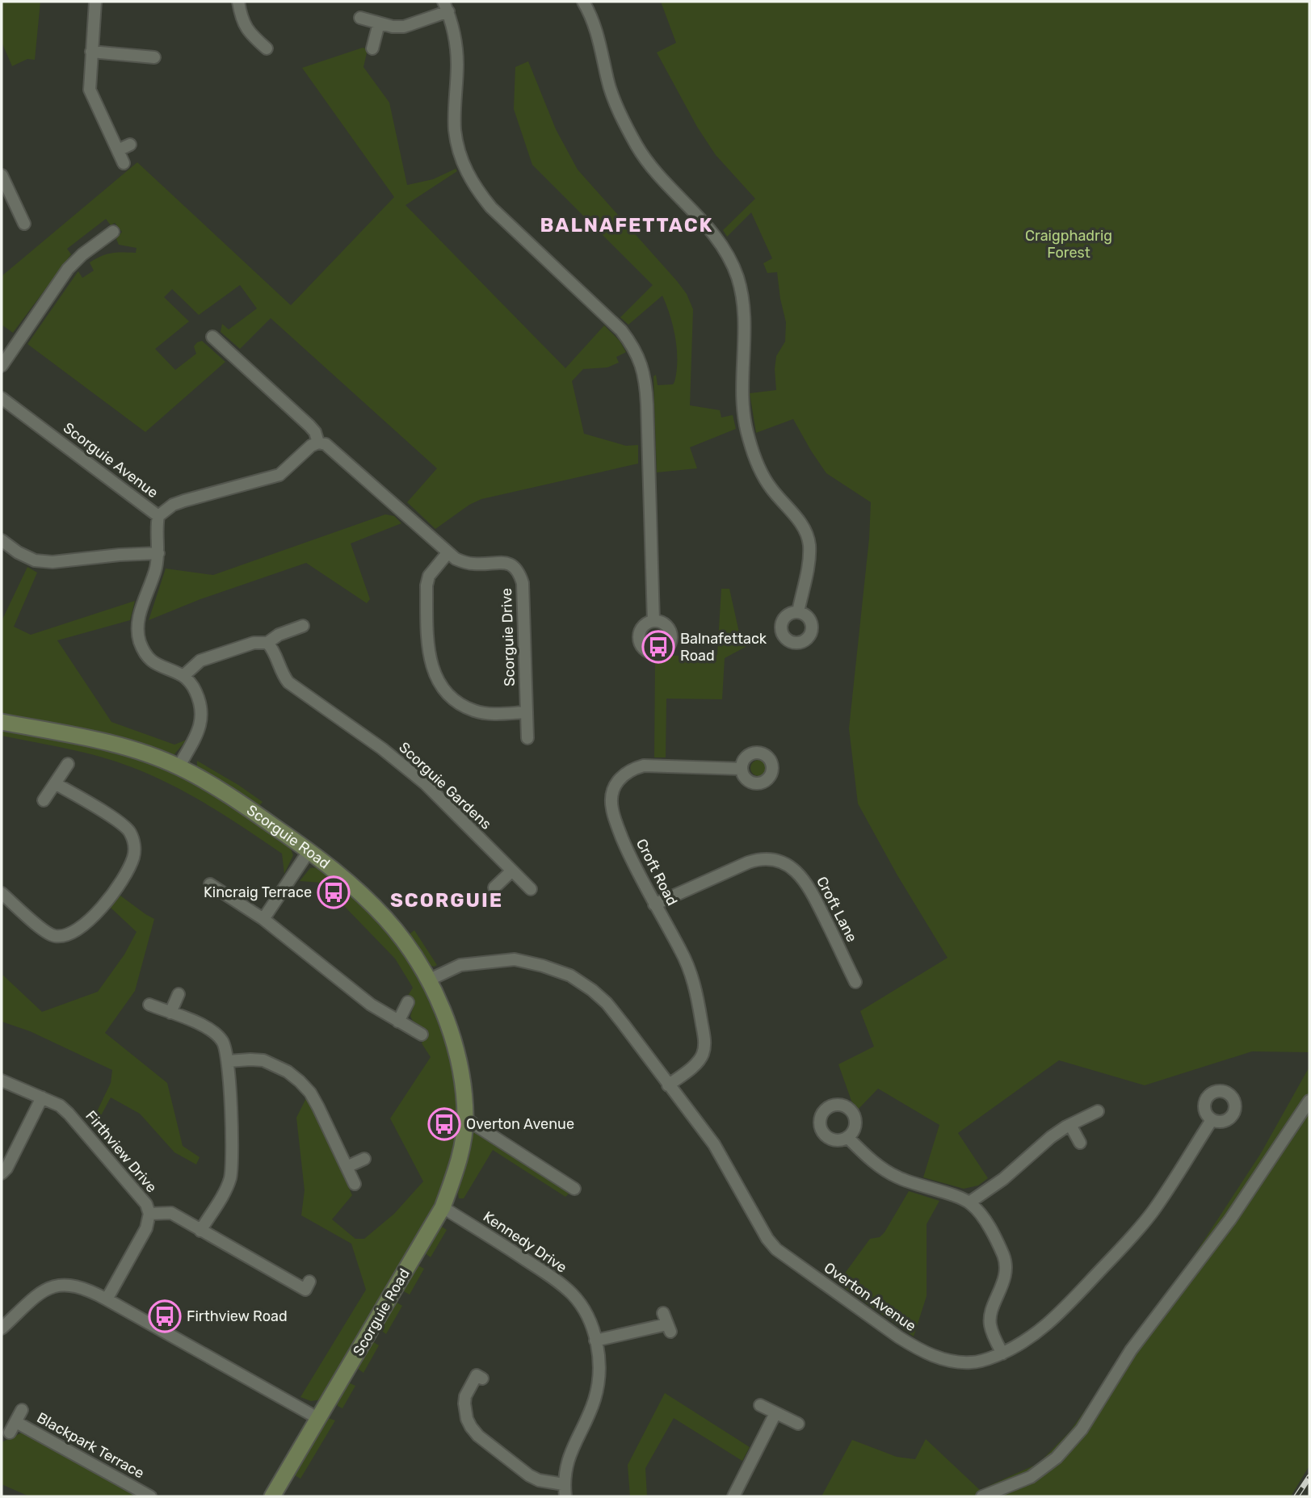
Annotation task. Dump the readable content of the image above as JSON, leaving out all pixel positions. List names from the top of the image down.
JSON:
{
  "streets": {
    "street": [
      "Scorguie Avenue",
      "Scorguie Drive",
      "Scorguie Gardens",
      "Scorguie Road",
      "Croft Road",
      "Croft Lane",
      "Firthview Drive",
      "Kennedy Drive",
      "Overton Avenue",
      "Blackpark Terrace"
    ]
  },
  "crossings": [
    ["Scorguie Road", "Kennedy Drive"],
    ["Scorguie Road", "Overton Avenue"],
    ["Croft Road", "Croft Lane"],
    ["Croft Road", "Overton Avenue"]
  ],
  "districts": ["BALNAFETTACK", "SCORGUIE"],
  "parks": ["Craigphadrig Forest"],
  "places": {
    "bus stop": [
      "Balnafettack Road",
      "Kincraig Terrace",
      "Overton Avenue",
      "Firthview Road"
    ]
  }
}
